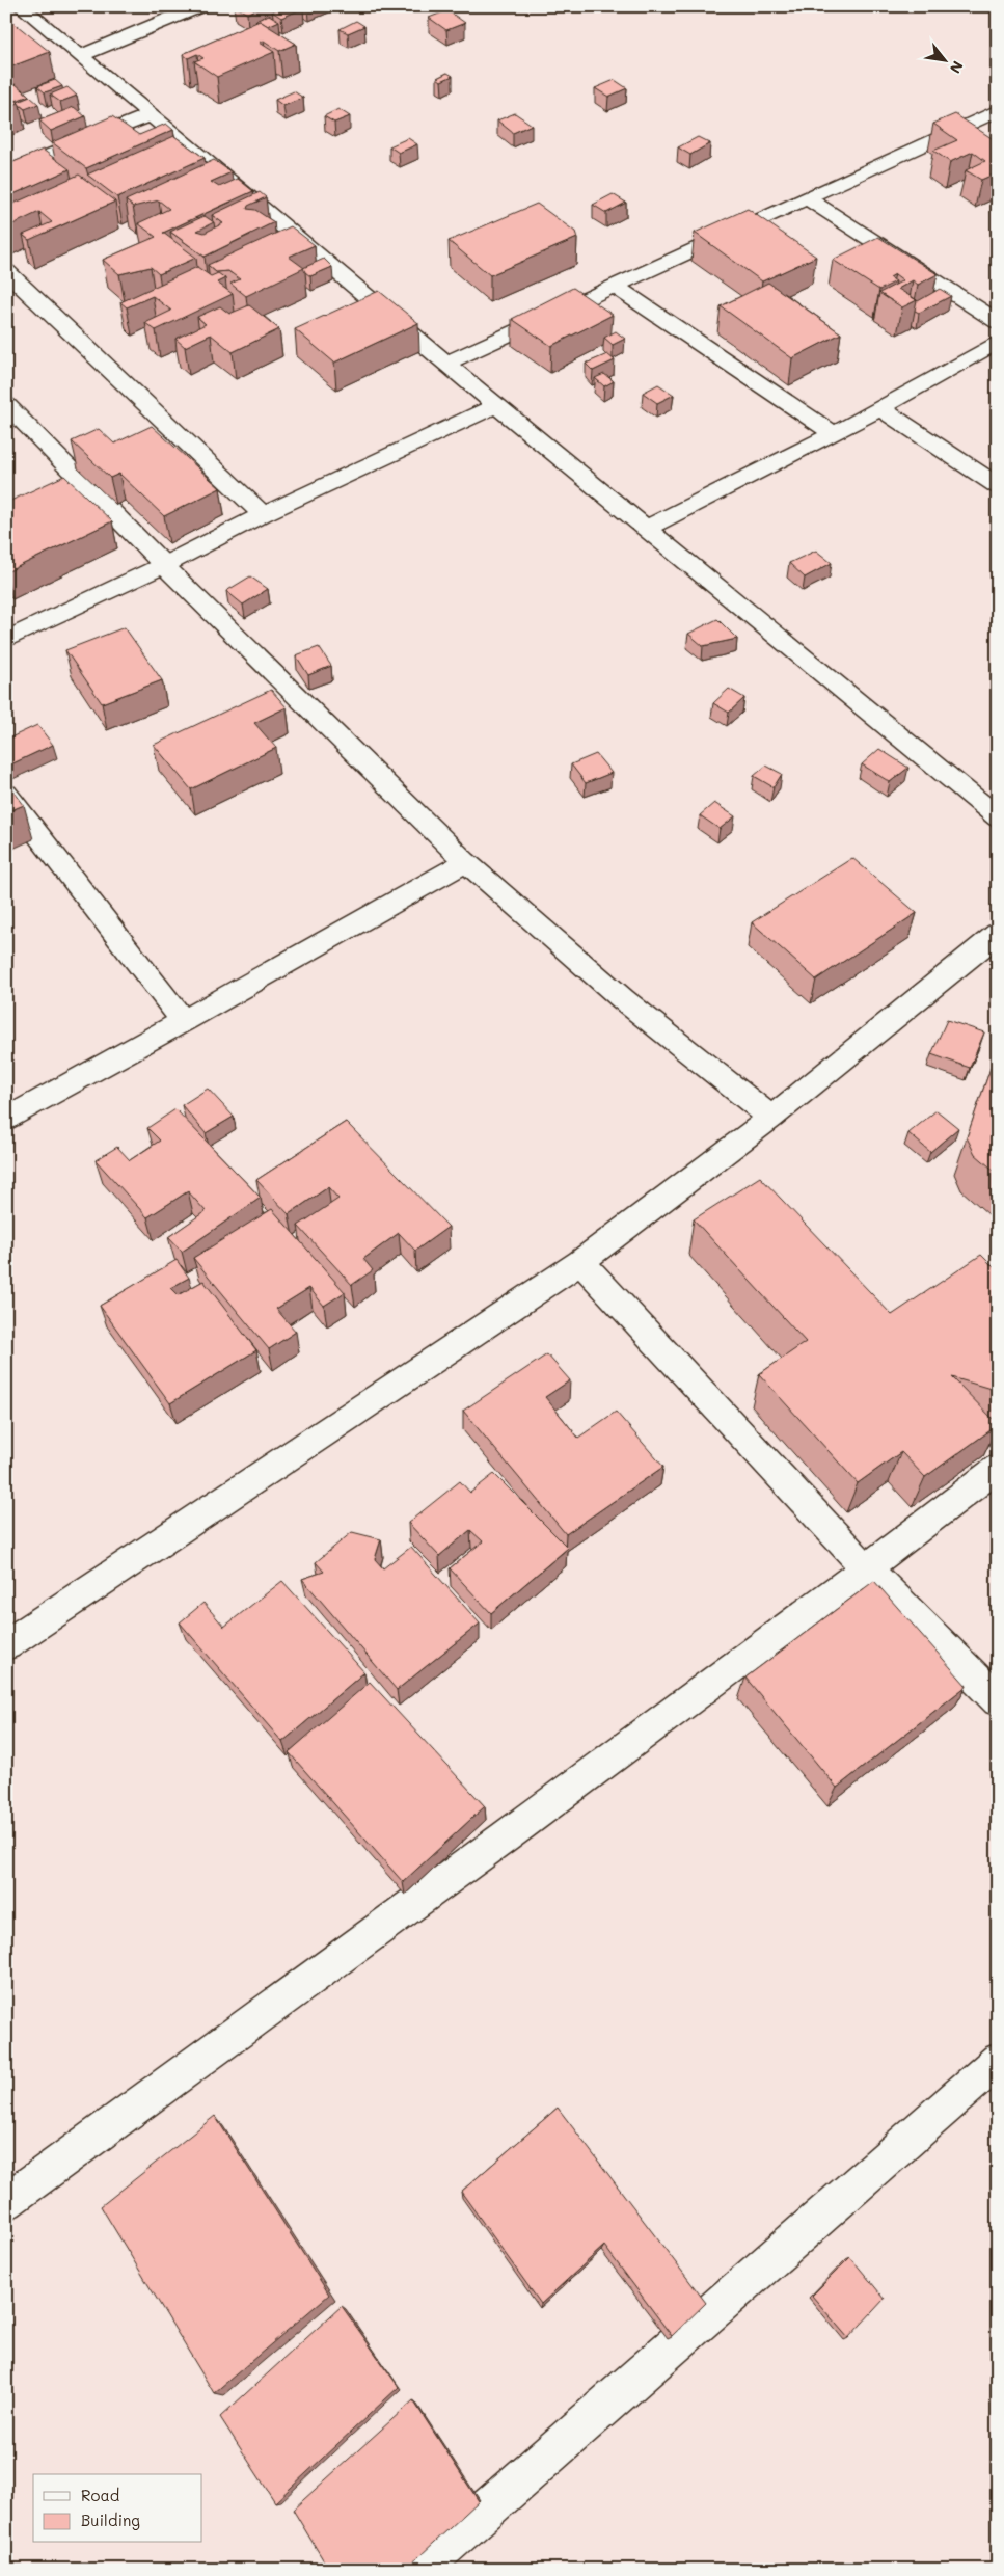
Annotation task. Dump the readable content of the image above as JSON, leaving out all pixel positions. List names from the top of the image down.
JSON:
{
  "legend": ["Road", "Building"],
  "north": "bottom right"
}
